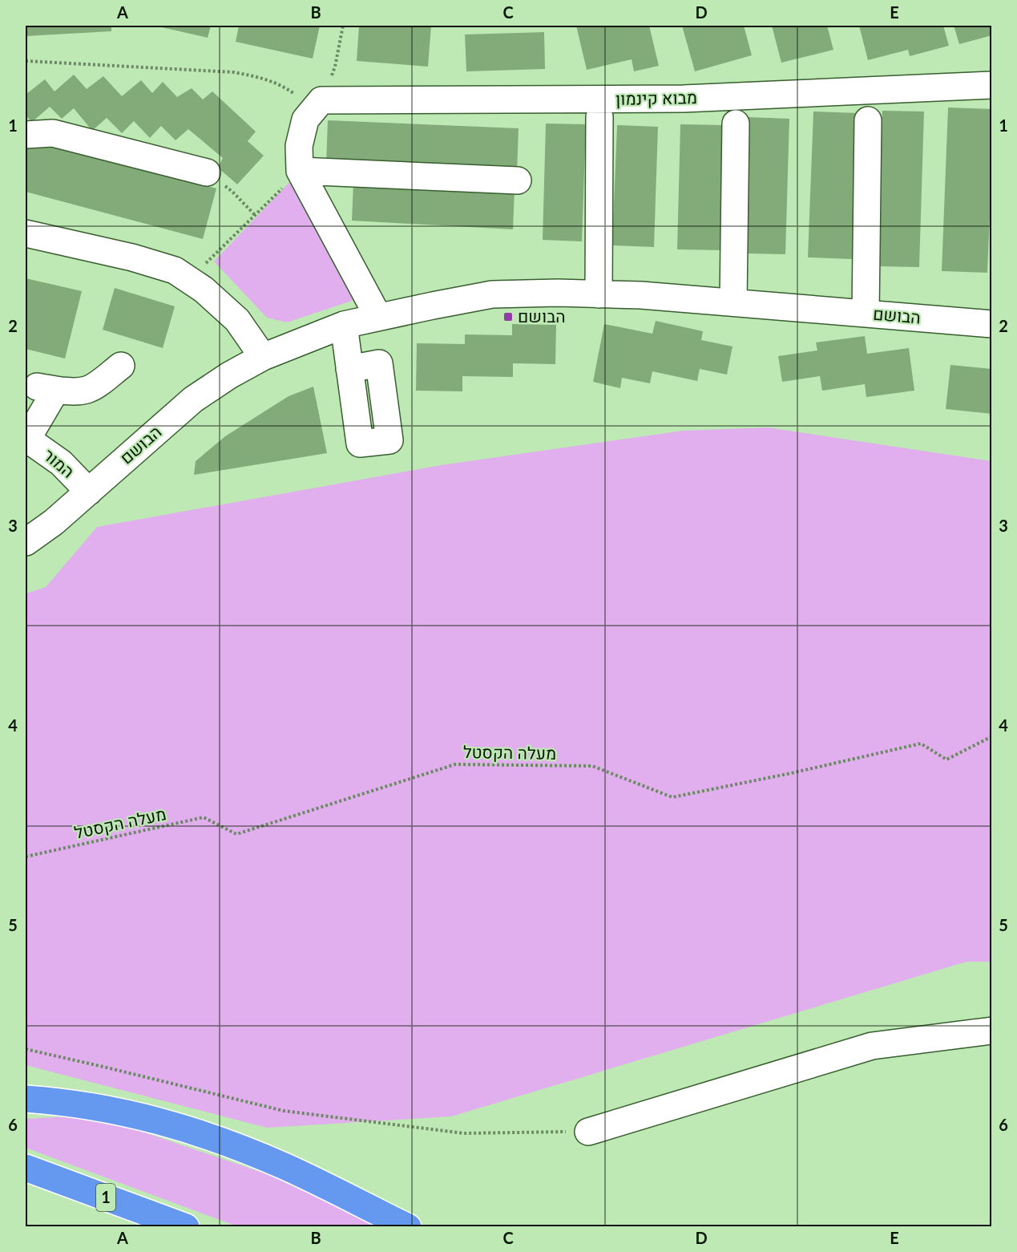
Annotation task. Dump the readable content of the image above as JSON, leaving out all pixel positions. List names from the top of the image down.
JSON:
{
  "streets": {
    "highway": ["1"],
    "street": ["מבוא קינמון", "הבושם", "המור"],
    "path": ["מעלה הקסטל"]
  },
  "crossings": [
    ["הבושם", "המור"]
  ],
  "places": {
    "transit": ["הבושם"]
  },
  "grid": {
    "columns": [
      "A",
      "B",
      "C",
      "D",
      "E"
    ],
    "rows": [
      "1",
      "2",
      "3",
      "4",
      "5",
      "6"
    ]
  }
}
